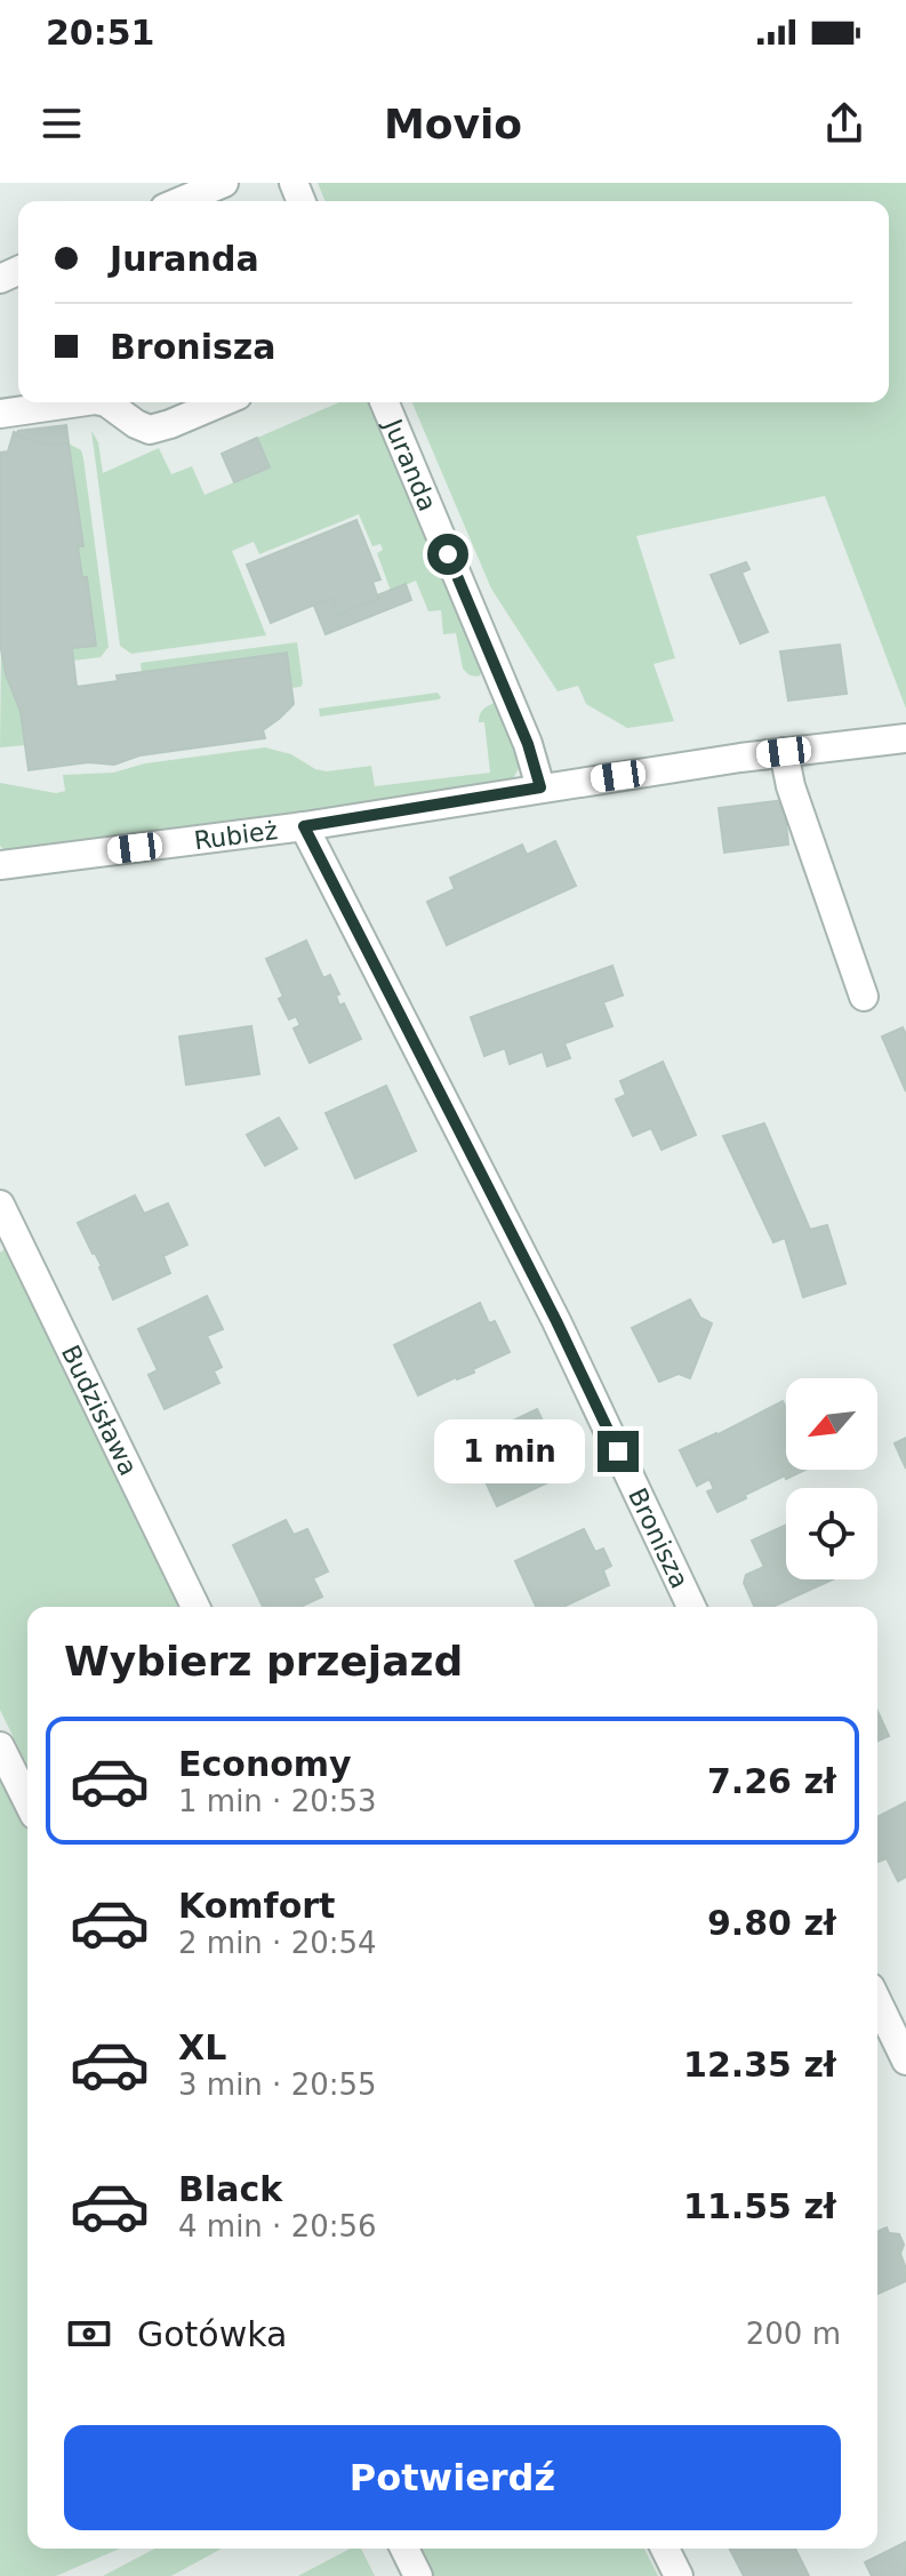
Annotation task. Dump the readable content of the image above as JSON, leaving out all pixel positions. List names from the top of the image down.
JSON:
{
  "streets": {
    "street": [
      "Juranda",
      "Rubież",
      "Budzisława",
      "Bronisza"
    ]
  },
  "crossings": [
    ["Juranda", "Rubież"],
    ["Rubież", "Bronisza"]
  ],
  "north": "bottom left",
  "page": {
    "status": "20:51",
    "header": "Movio",
    "banner": ["Juranda", "Bronisza"],
    "bubble": "1 min",
    "heading": "Wybierz przejazd",
    "list": [
      {
        "name": "Economy",
        "note": "1 min · 20:53",
        "value": "7.26 zł"
      },
      {
        "name": "Komfort",
        "note": "2 min · 20:54",
        "value": "9.80 zł"
      },
      {
        "name": "XL",
        "note": "3 min · 20:55",
        "value": "12.35 zł"
      },
      {
        "name": "Black",
        "note": "4 min · 20:56",
        "value": "11.55 zł"
      }
    ],
    "pay": ["Gotówka", "200 m"],
    "buttons": "Potwierdź"
  }
}
